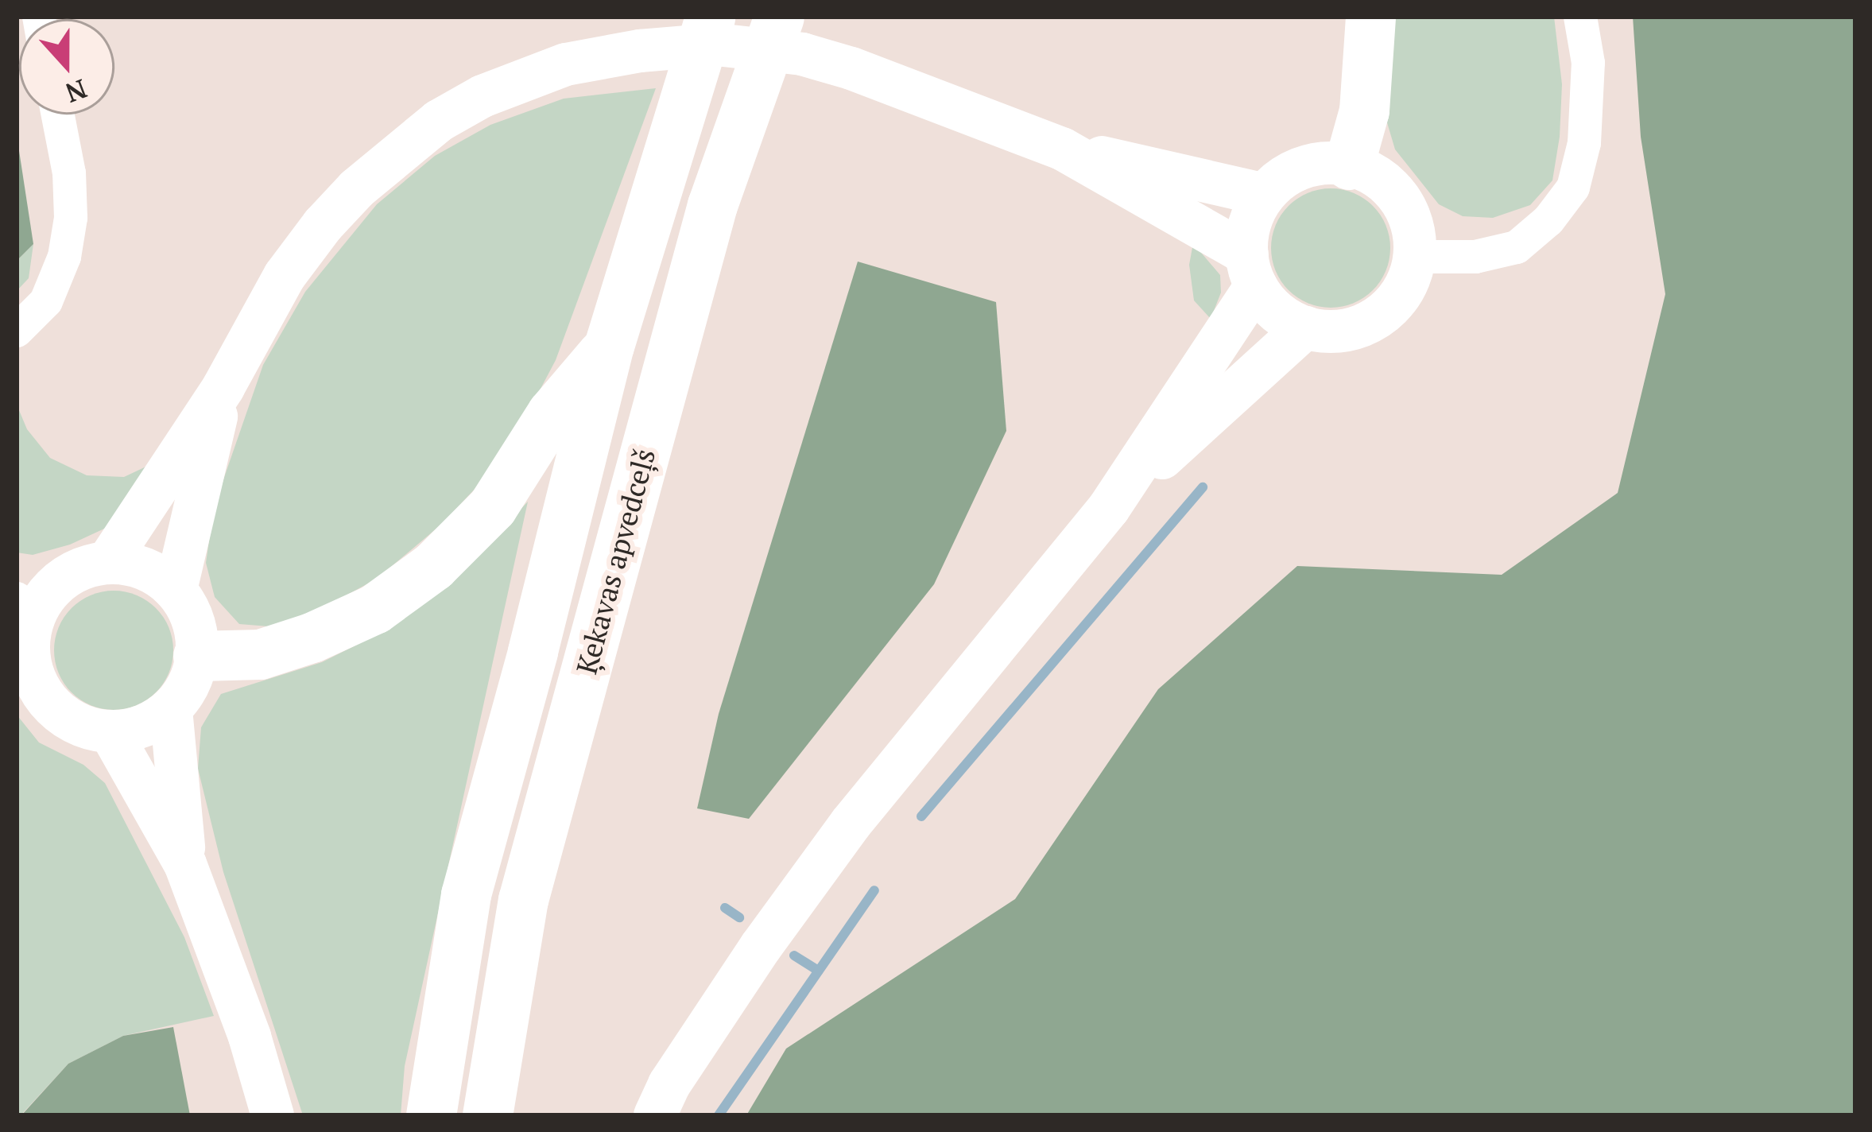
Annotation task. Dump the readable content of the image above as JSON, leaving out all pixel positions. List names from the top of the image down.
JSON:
{
  "streets": {
    "highway": ["Ķekavas apvedceļš"]
  },
  "north": "bottom"
}
